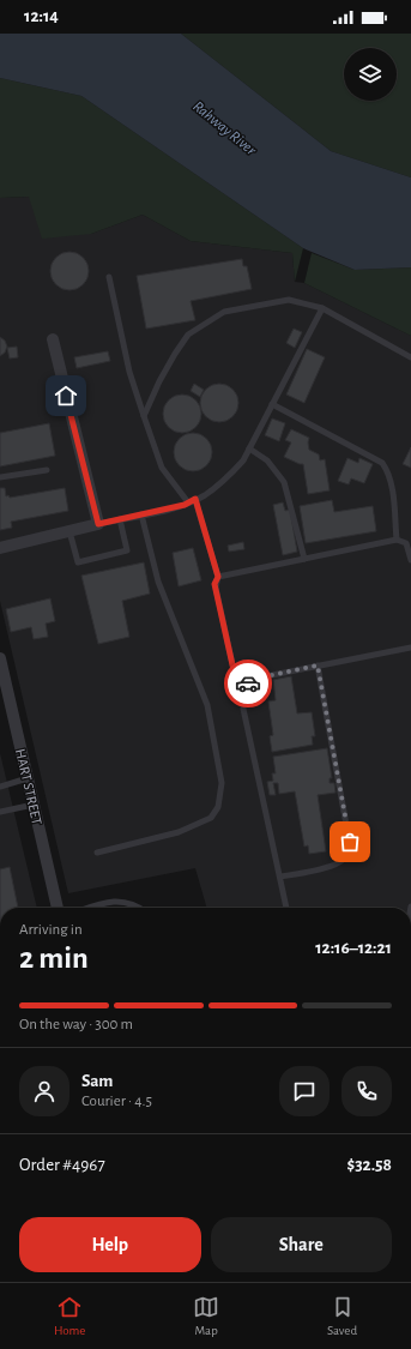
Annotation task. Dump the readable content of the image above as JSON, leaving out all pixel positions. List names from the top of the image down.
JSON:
{
  "streets": {
    "street": ["HART STREET"]
  },
  "water": ["Rahway River"],
  "page": {
    "status": "12:14",
    "heading": ["2 min", "Arriving in", "12:16–12:21"],
    "panel": [
      "Sam",
      "Courier · 4.5",
      "Order #4967",
      "$32.58"
    ],
    "bar": "On the way · 300 m",
    "buttons": ["Help", "Share"],
    "tabs": ["Home", "Map", "Saved"]
  }
}
